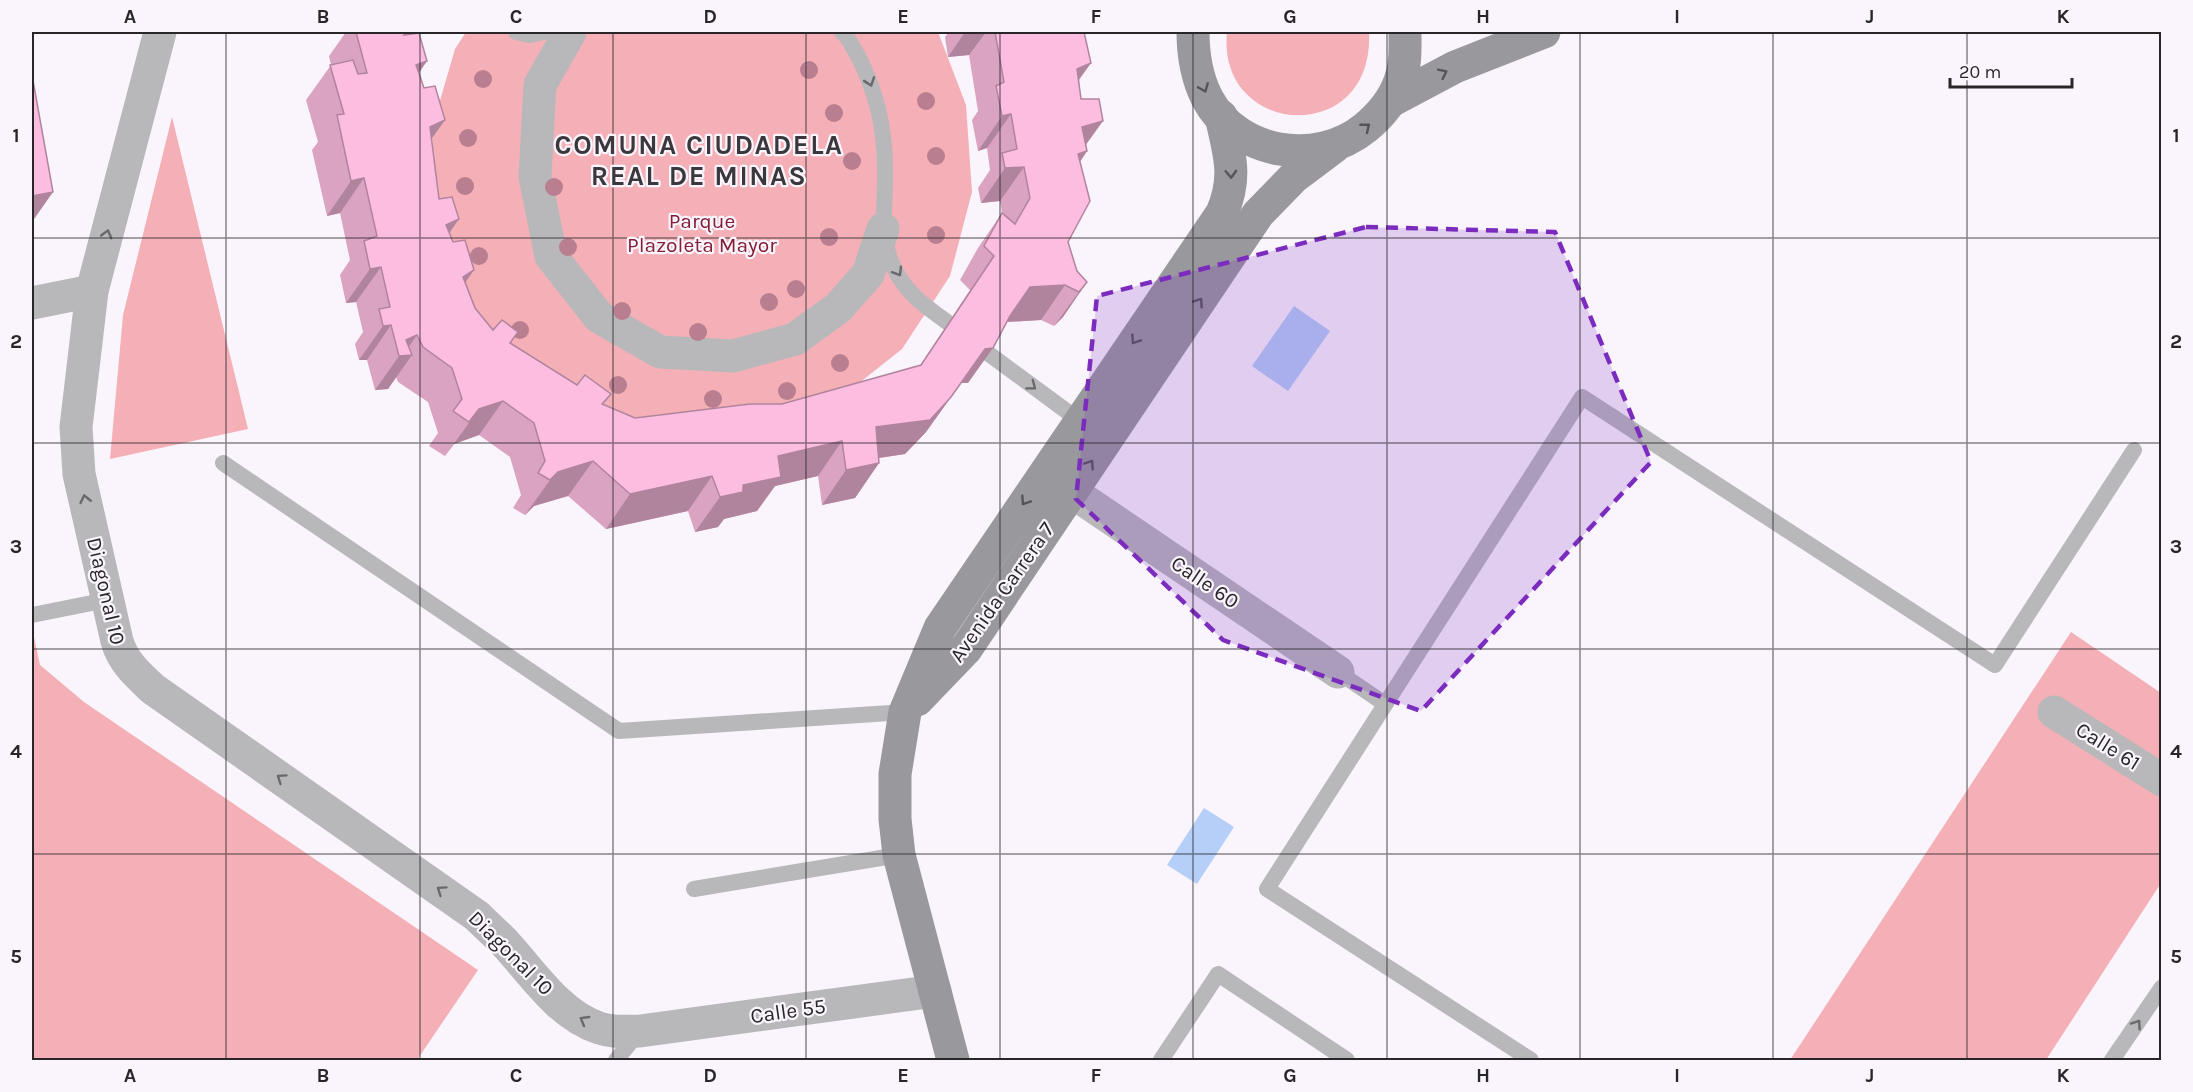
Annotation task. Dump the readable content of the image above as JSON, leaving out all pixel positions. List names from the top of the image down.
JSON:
{
  "streets": {
    "main road": ["Avenida Carrera 7"],
    "street": [
      "Calle 60",
      "Diagonal 10",
      "Calle 61",
      "Calle 55"
    ]
  },
  "crossings": [
    ["Calle 60", "Avenida Carrera 7"],
    ["Diagonal 10", "Calle 55"]
  ],
  "one_way": ["Diagonal 10"],
  "districts": ["COMUNA CIUDADELA REAL DE MINAS"],
  "parks": ["Parque Plazoleta Mayor"],
  "scale_bar": "20 m",
  "grid": {
    "columns": [
      "A",
      "B",
      "C",
      "D",
      "E",
      "F",
      "G",
      "H",
      "I",
      "J",
      "K"
    ],
    "rows": [
      "1",
      "2",
      "3",
      "4",
      "5"
    ]
  }
}
